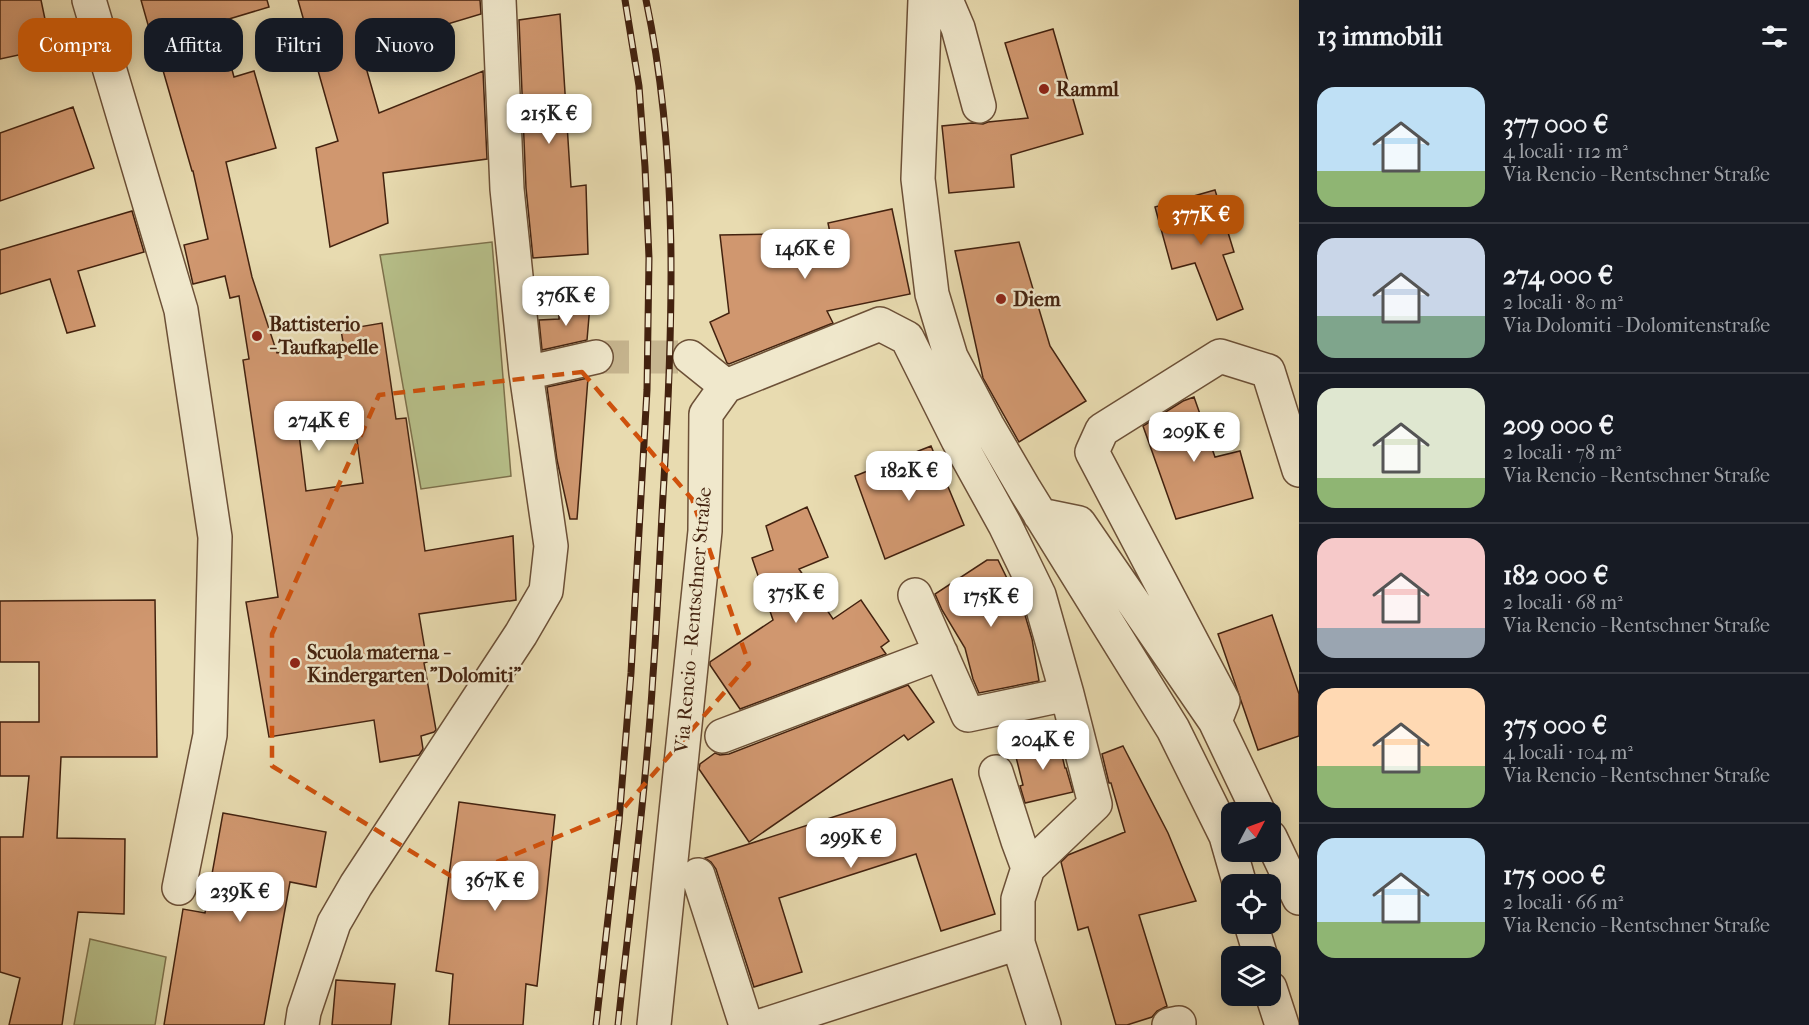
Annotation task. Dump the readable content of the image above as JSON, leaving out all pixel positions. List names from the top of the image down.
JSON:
{
  "streets": {
    "street": ["Via Rencio - Rentschner Straße"]
  },
  "places": [
    "Ramml",
    "Diem",
    "Battisterio - Taufkapelle",
    "Scuola materna - Kindergarten \"Dolomiti\""
  ],
  "north": "top right",
  "page": {
    "heading": "13 immobili",
    "chip": [
      "Compra",
      "Affitta",
      "Filtri",
      "Nuovo"
    ],
    "list": [
      {
        "name": "377 000 €",
        "note": "4 locali · 112 m² · Via Rencio - Rentschner Straße"
      },
      {
        "name": "274 000 €",
        "note": "2 locali · 80 m² · Via Dolomiti - Dolomitenstraße"
      },
      {
        "name": "209 000 €",
        "note": "2 locali · 78 m² · Via Rencio - Rentschner Straße"
      },
      {
        "name": "182 000 €",
        "note": "2 locali · 68 m² · Via Rencio - Rentschner Straße"
      },
      {
        "name": "375 000 €",
        "note": "4 locali · 104 m² · Via Rencio - Rentschner Straße"
      },
      {
        "name": "175 000 €",
        "note": "2 locali · 66 m² · Via Rencio - Rentschner Straße"
      }
    ],
    "price": [
      "215K €",
      "377K €",
      "146K €",
      "376K €",
      "274K €",
      "209K €",
      "182K €",
      "375K €",
      "175K €",
      "204K €",
      "299K €",
      "367K €",
      "239K €"
    ]
  }
}
